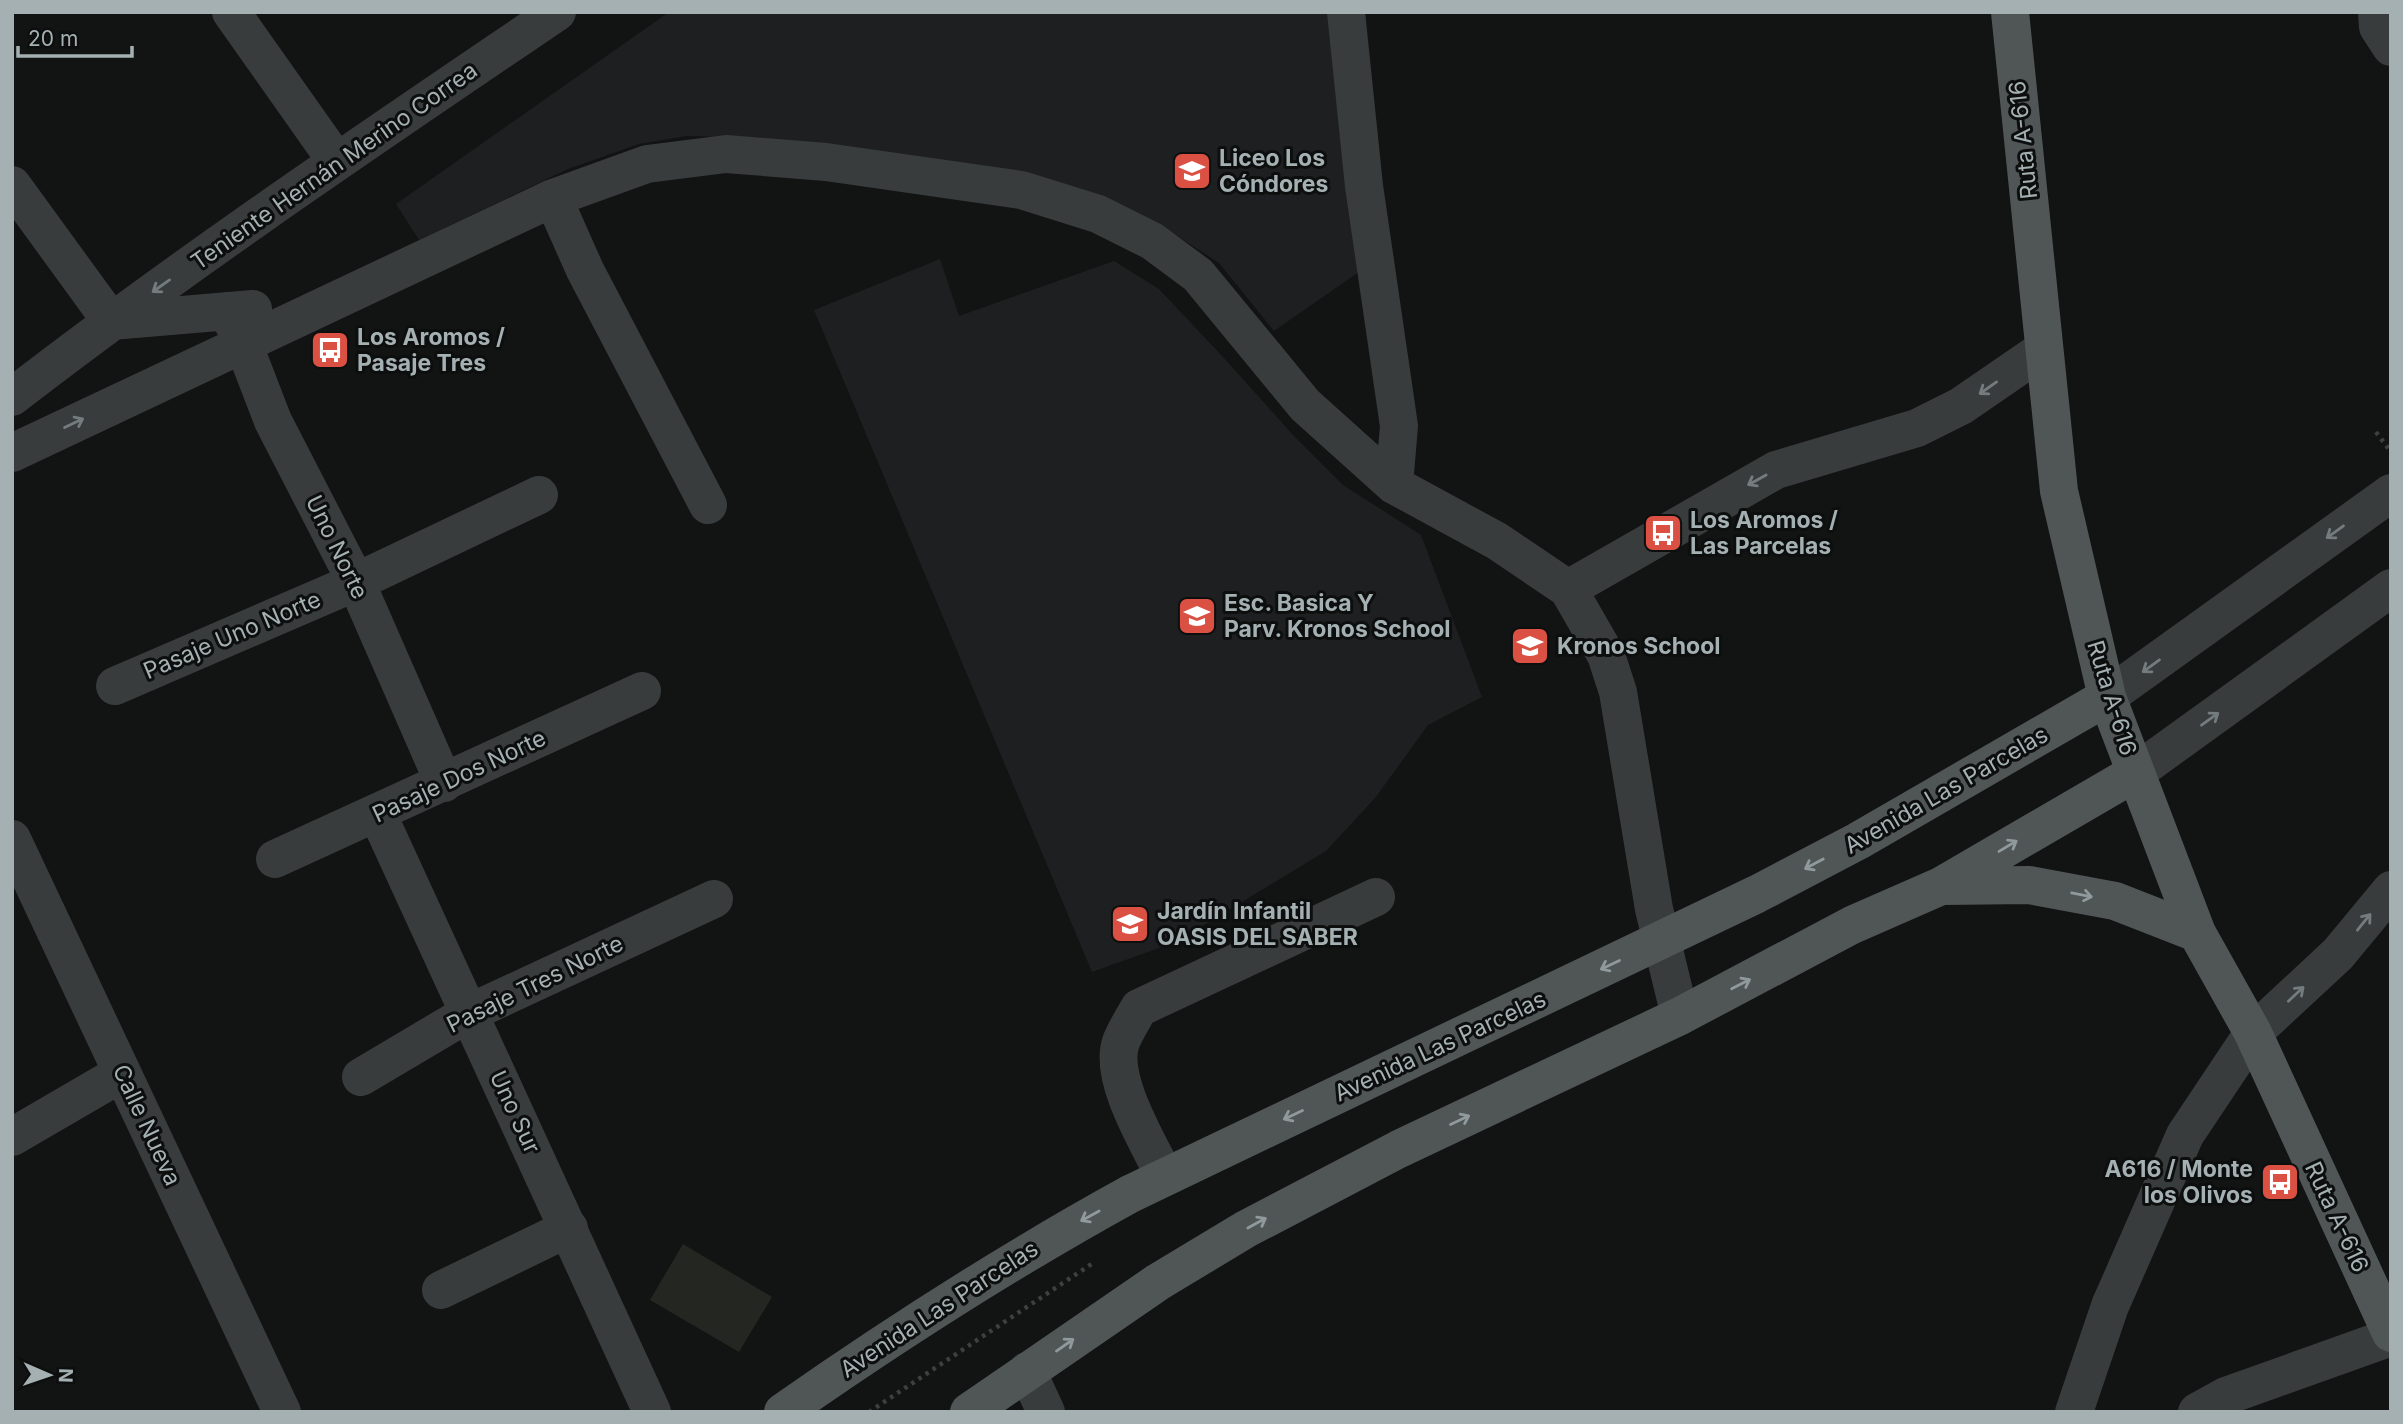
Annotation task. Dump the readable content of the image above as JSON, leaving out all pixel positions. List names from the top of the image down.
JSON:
{
  "streets": {
    "main road": ["Ruta A-616", "Avenida Las Parcelas"],
    "street": [
      "Teniente Hernán Merino Correa",
      "Uno Norte",
      "Pasaje Uno Norte",
      "Pasaje Dos Norte",
      "Pasaje Tres Norte",
      "Uno Sur",
      "Calle Nueva"
    ]
  },
  "crossings": [
    ["Ruta A-616", "Avenida Las Parcelas"],
    ["Uno Norte", "Pasaje Uno Norte"],
    ["Uno Norte", "Pasaje Dos Norte"],
    ["Pasaje Dos Norte", "Uno Sur"],
    ["Pasaje Tres Norte", "Uno Sur"]
  ],
  "places": {
    "school or university": [
      "Liceo Los Cóndores",
      "Esc. Basica Y Parv. Kronos School",
      "Kronos School",
      "Jardín Infantil OASIS DEL SABER"
    ],
    "bus stop": ["Los Aromos / Pasaje Tres", "Los Aromos / Las Parcelas", "A616 / Monte los Olivos"]
  },
  "scale_bar": "20 m",
  "north": "right"
}
